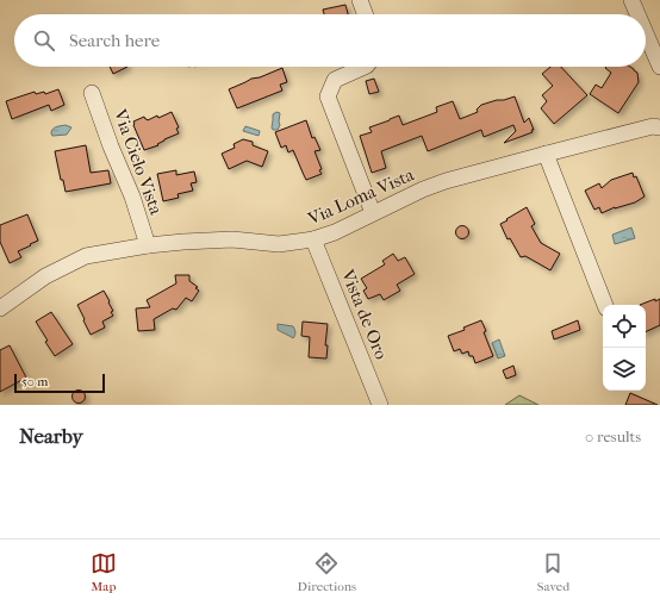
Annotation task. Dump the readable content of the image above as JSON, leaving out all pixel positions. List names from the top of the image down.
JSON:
{
  "streets": {
    "street": ["Via Cielo Vista", "Via Loma Vista", "Vista de Oro"]
  },
  "crossings": [
    ["Via Cielo Vista", "Via Loma Vista"],
    ["Via Loma Vista", "Vista de Oro"]
  ],
  "scale_bar": "50 m",
  "page": {
    "search": "Search here",
    "scale": "50 m",
    "heading": ["Nearby", "0 results"],
    "nav": ["Map", "Directions", "Saved"]
  }
}
